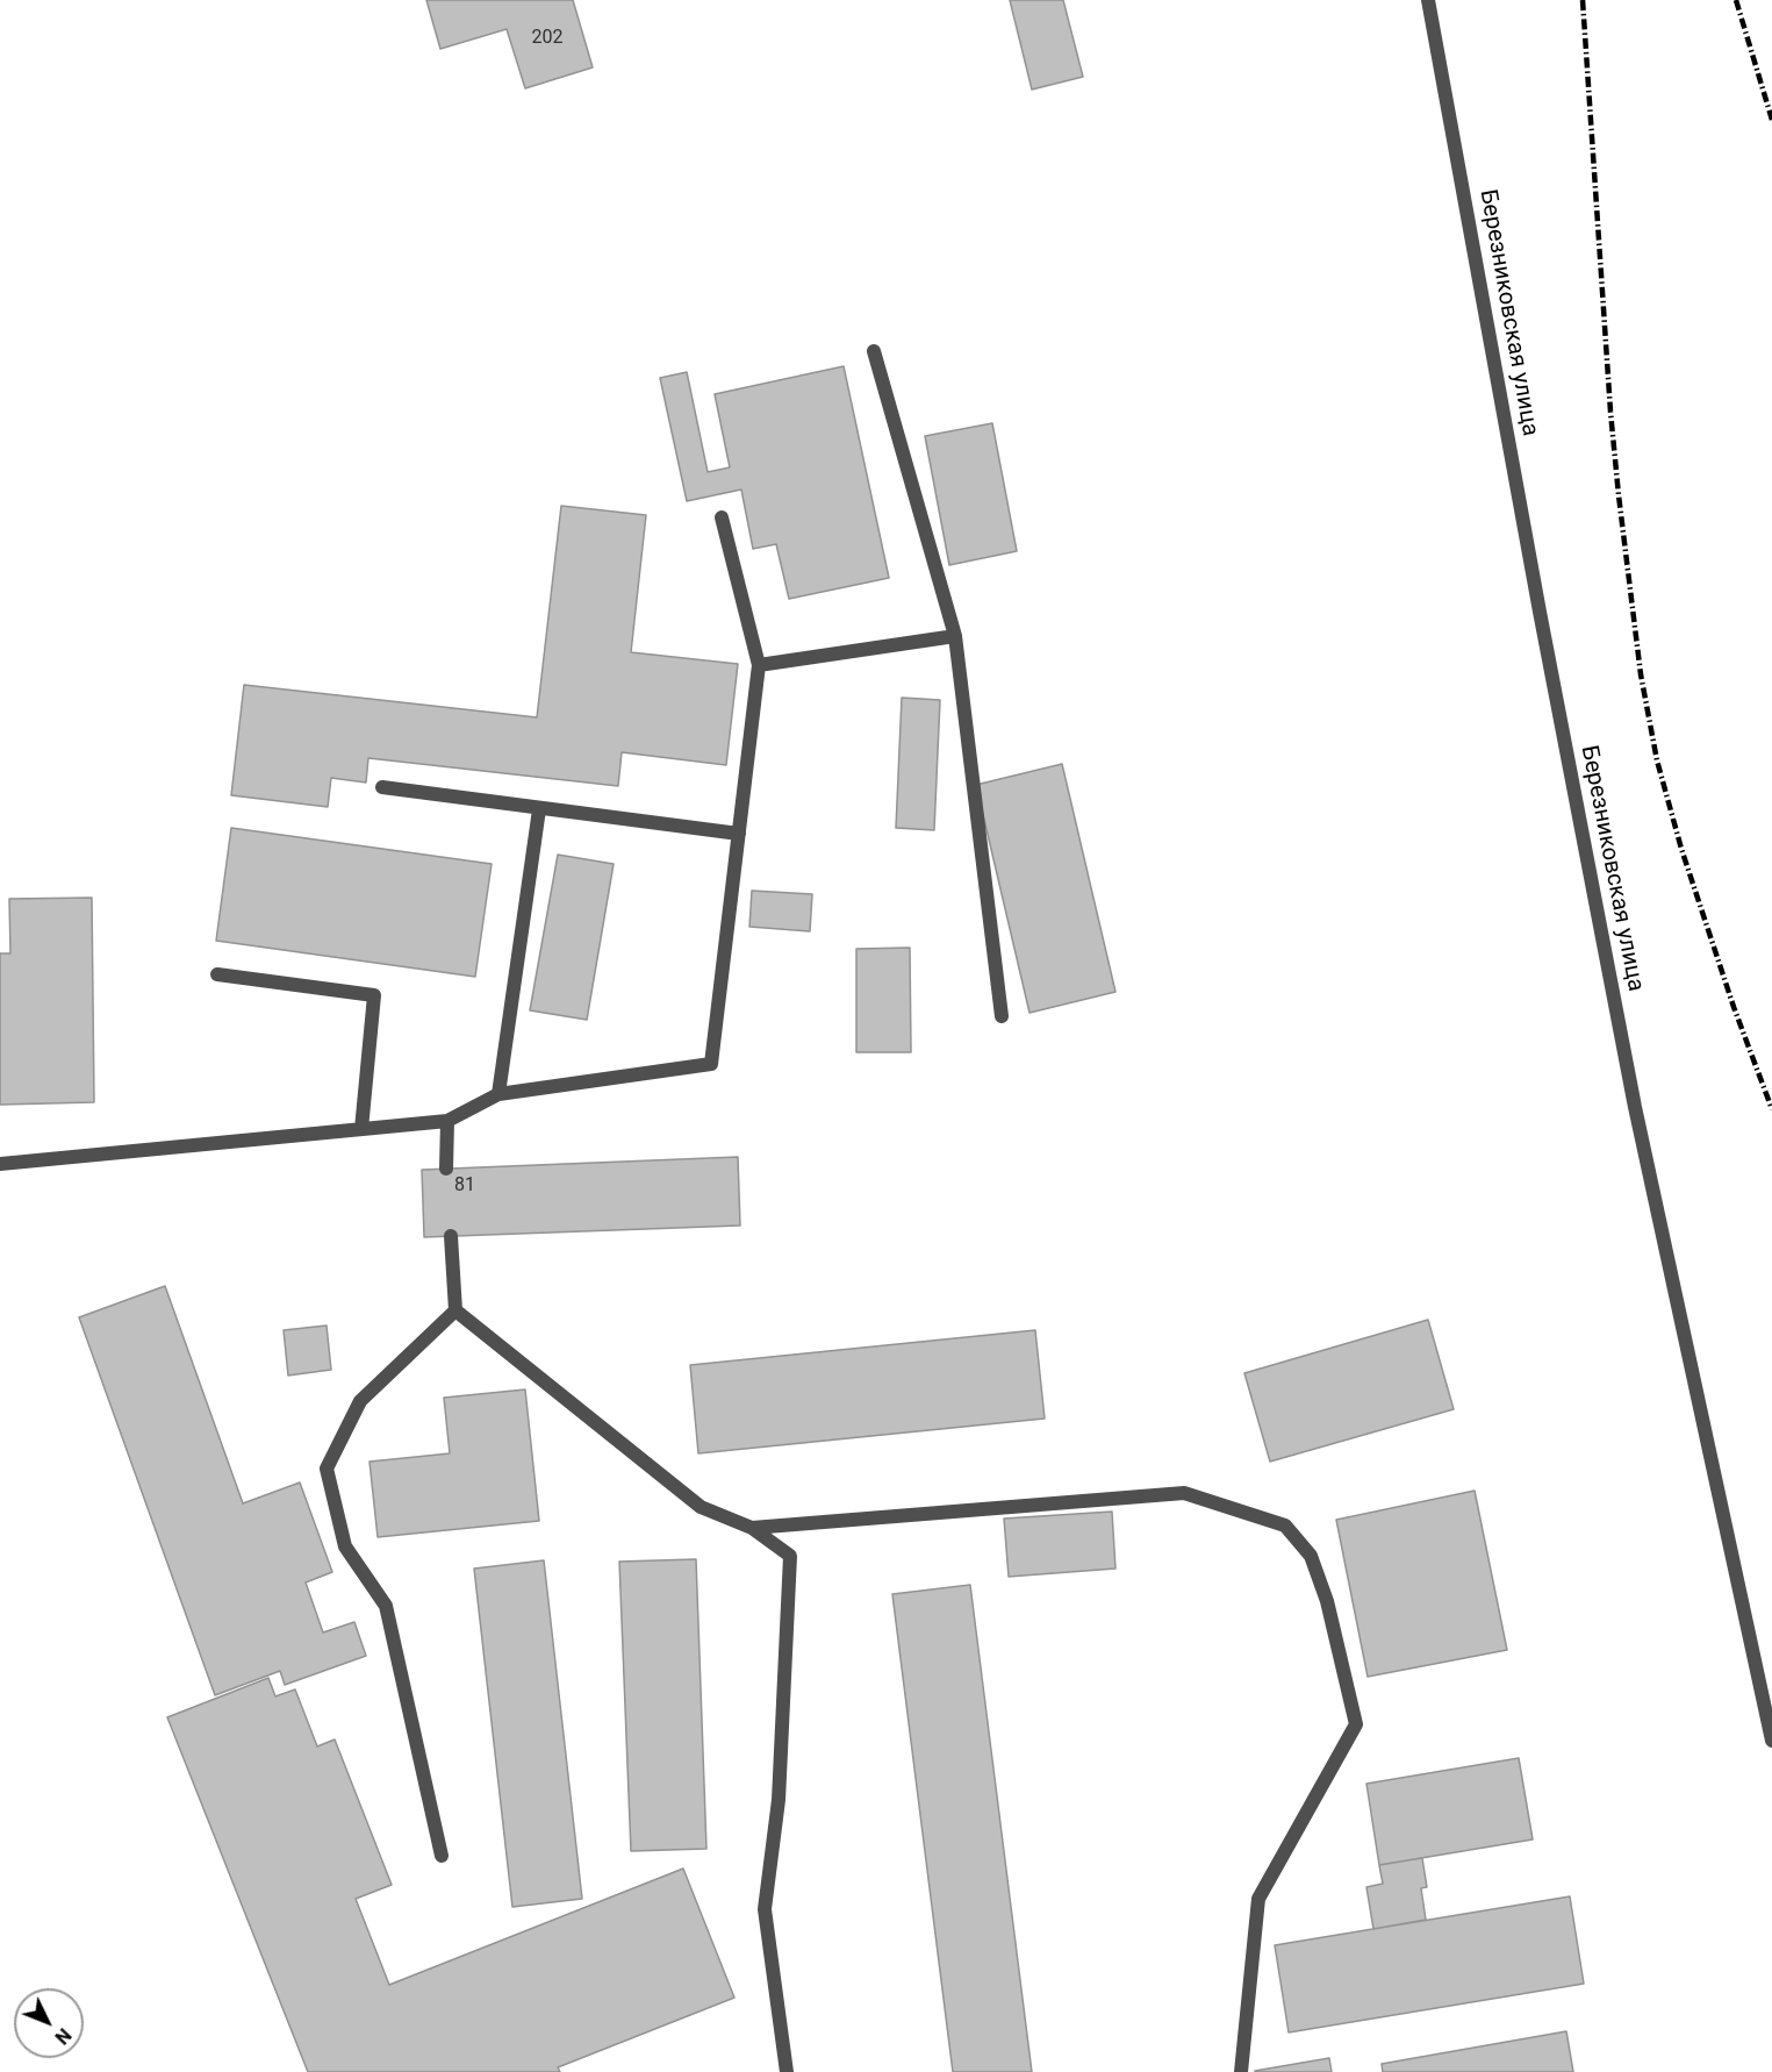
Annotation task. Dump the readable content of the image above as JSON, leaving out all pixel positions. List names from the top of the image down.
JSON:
{
  "streets": {
    "street": ["Березниковская улица"]
  },
  "house_numbers": ["202", "81"],
  "north": "bottom right"
}
